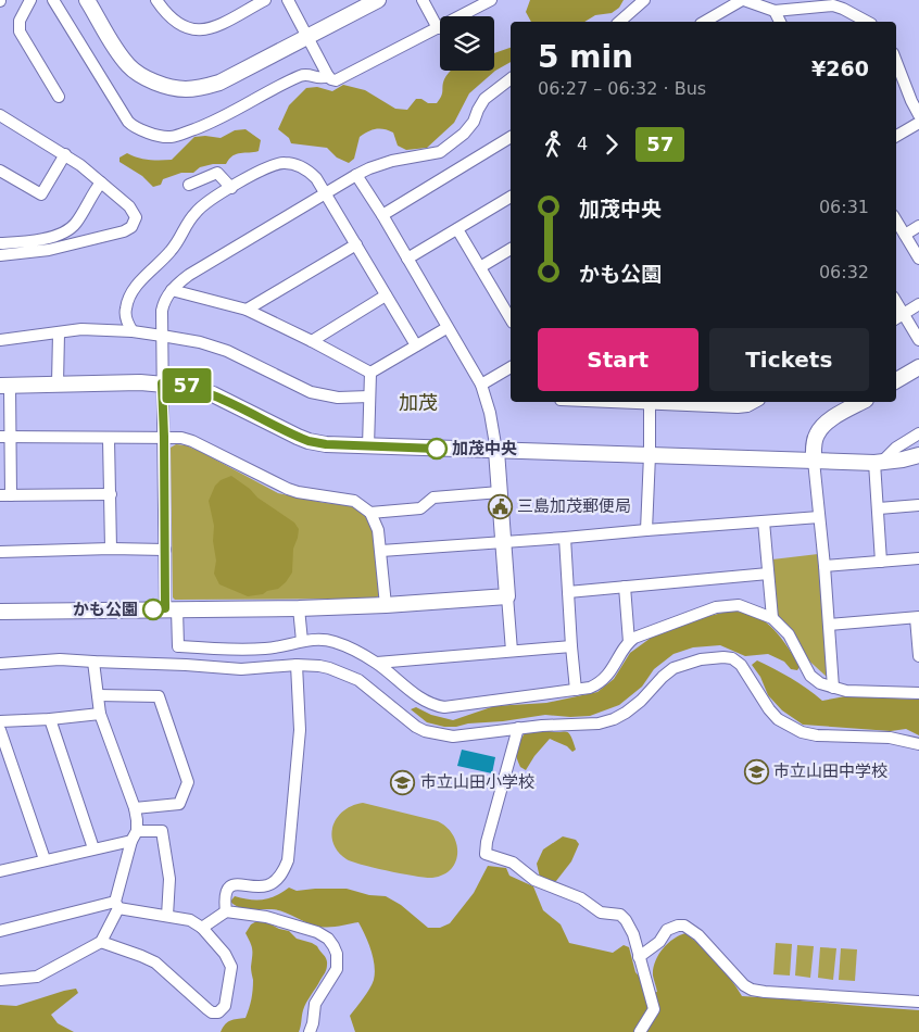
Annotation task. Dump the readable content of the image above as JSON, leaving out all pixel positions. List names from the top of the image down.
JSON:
{
  "districts": ["加茂"],
  "places": {
    "other": ["加茂中央", "かも公園"],
    "public building": ["三島加茂郵便局"],
    "school or university": ["市立山田中学校", "市立山田小学校"]
  },
  "lines": ["bus line 57"],
  "page": {
    "on_map": "57",
    "heading": ["5 min", "06:27 – 06:32 · Bus", "¥260"],
    "legs": ["4", "57"],
    "list": [
      {
        "name": "加茂中央",
        "value": "06:31"
      },
      {
        "name": "かも公園",
        "value": "06:32"
      }
    ],
    "buttons": ["Start", "Tickets"]
  }
}
